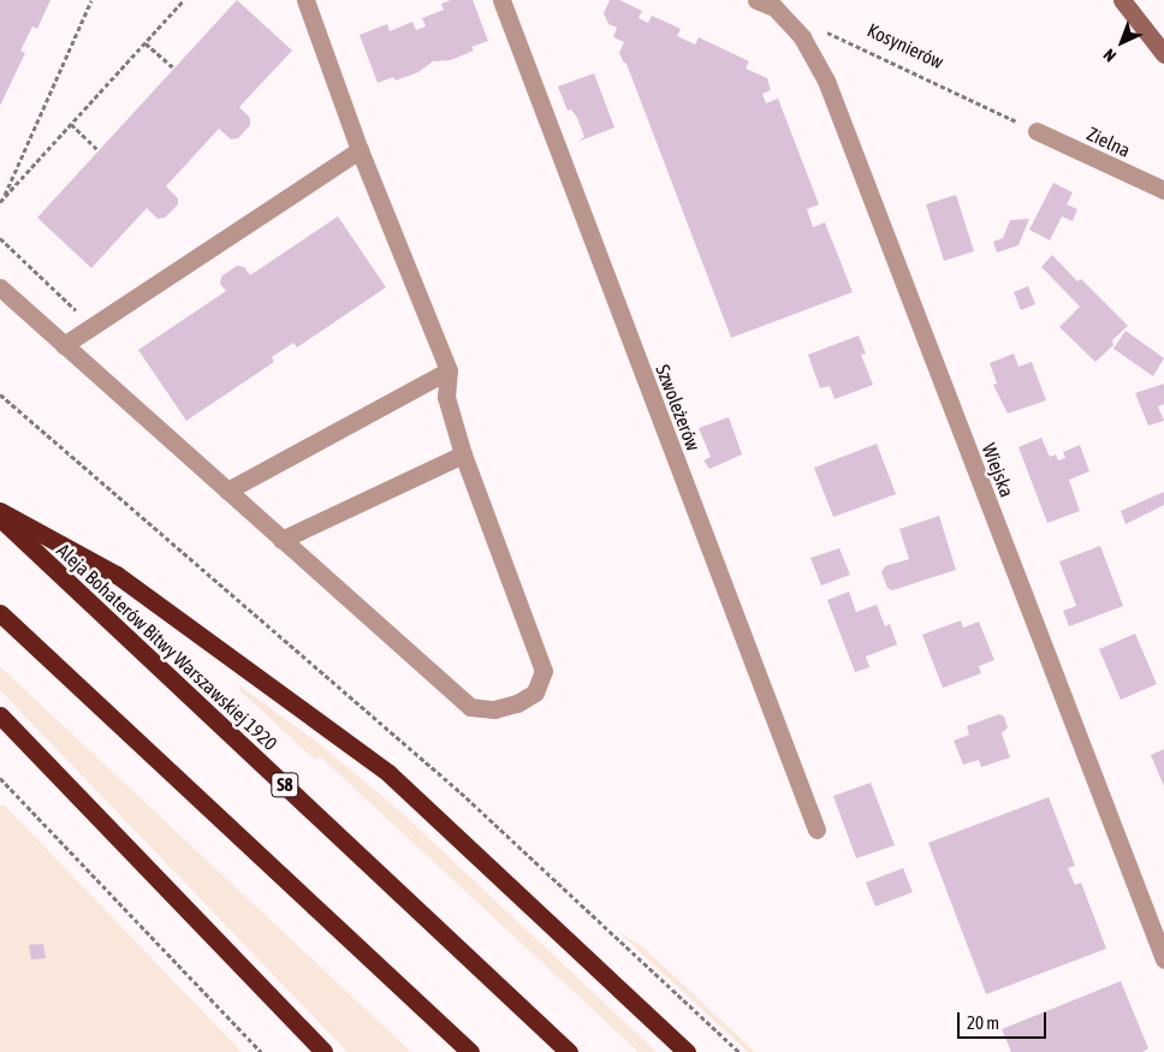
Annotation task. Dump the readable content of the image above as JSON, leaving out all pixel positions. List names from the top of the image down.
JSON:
{
  "streets": {
    "highway": ["Aleja Bohaterów Bitwy Warszawskiej 1920", "S8"],
    "street": ["Zielna", "Szwoleżerów", "Wiejska"],
    "path": ["Kosynierów"]
  },
  "crossings": [
    ["Kosynierów", "Zielna"]
  ],
  "scale_bar": "20 m",
  "north": "bottom left"
}
